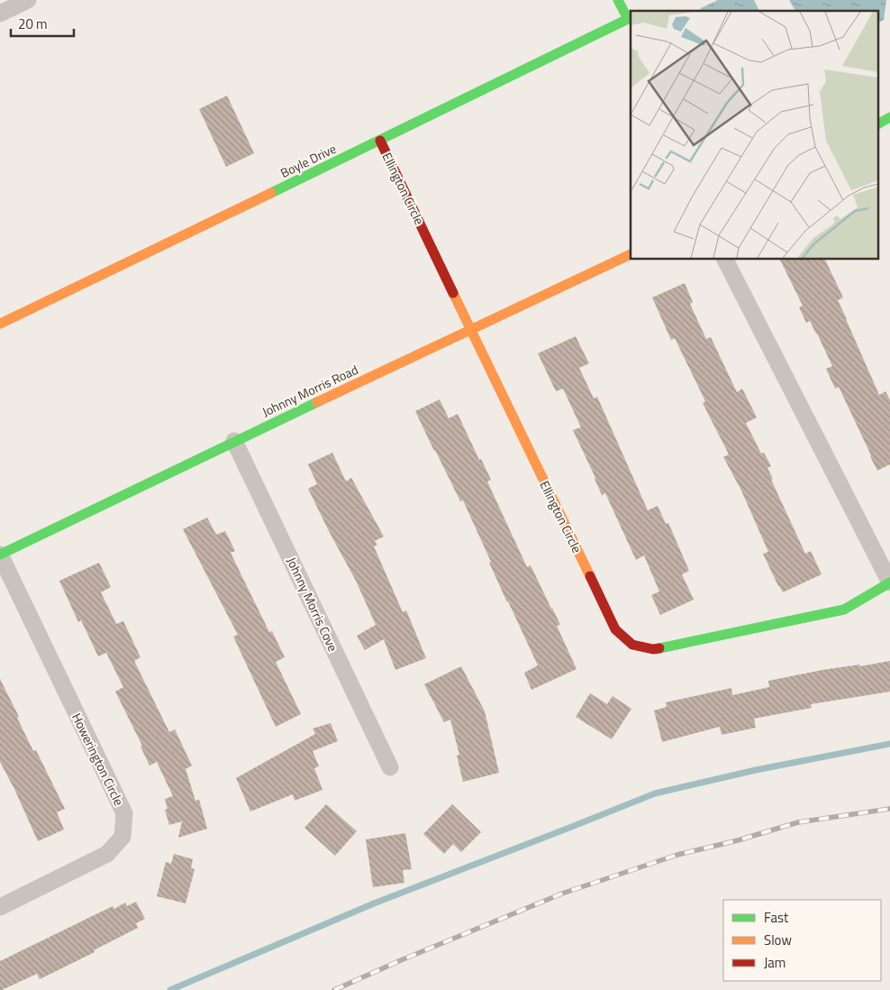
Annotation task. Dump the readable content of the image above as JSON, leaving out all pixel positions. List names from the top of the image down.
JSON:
{
  "streets": {
    "street": [
      "Boyle Drive",
      "Ellington Circle",
      "Johnny Morris Road",
      "Johnny Morris Cove",
      "Howerington Circle"
    ]
  },
  "crossings": [
    ["Boyle Drive", "Ellington Circle"],
    ["Ellington Circle", "Johnny Morris Road"],
    ["Johnny Morris Road", "Johnny Morris Cove"],
    ["Johnny Morris Road", "Howerington Circle"]
  ],
  "legend": ["Fast", "Slow", "Jam"],
  "scale_bar": "20 m"
}
